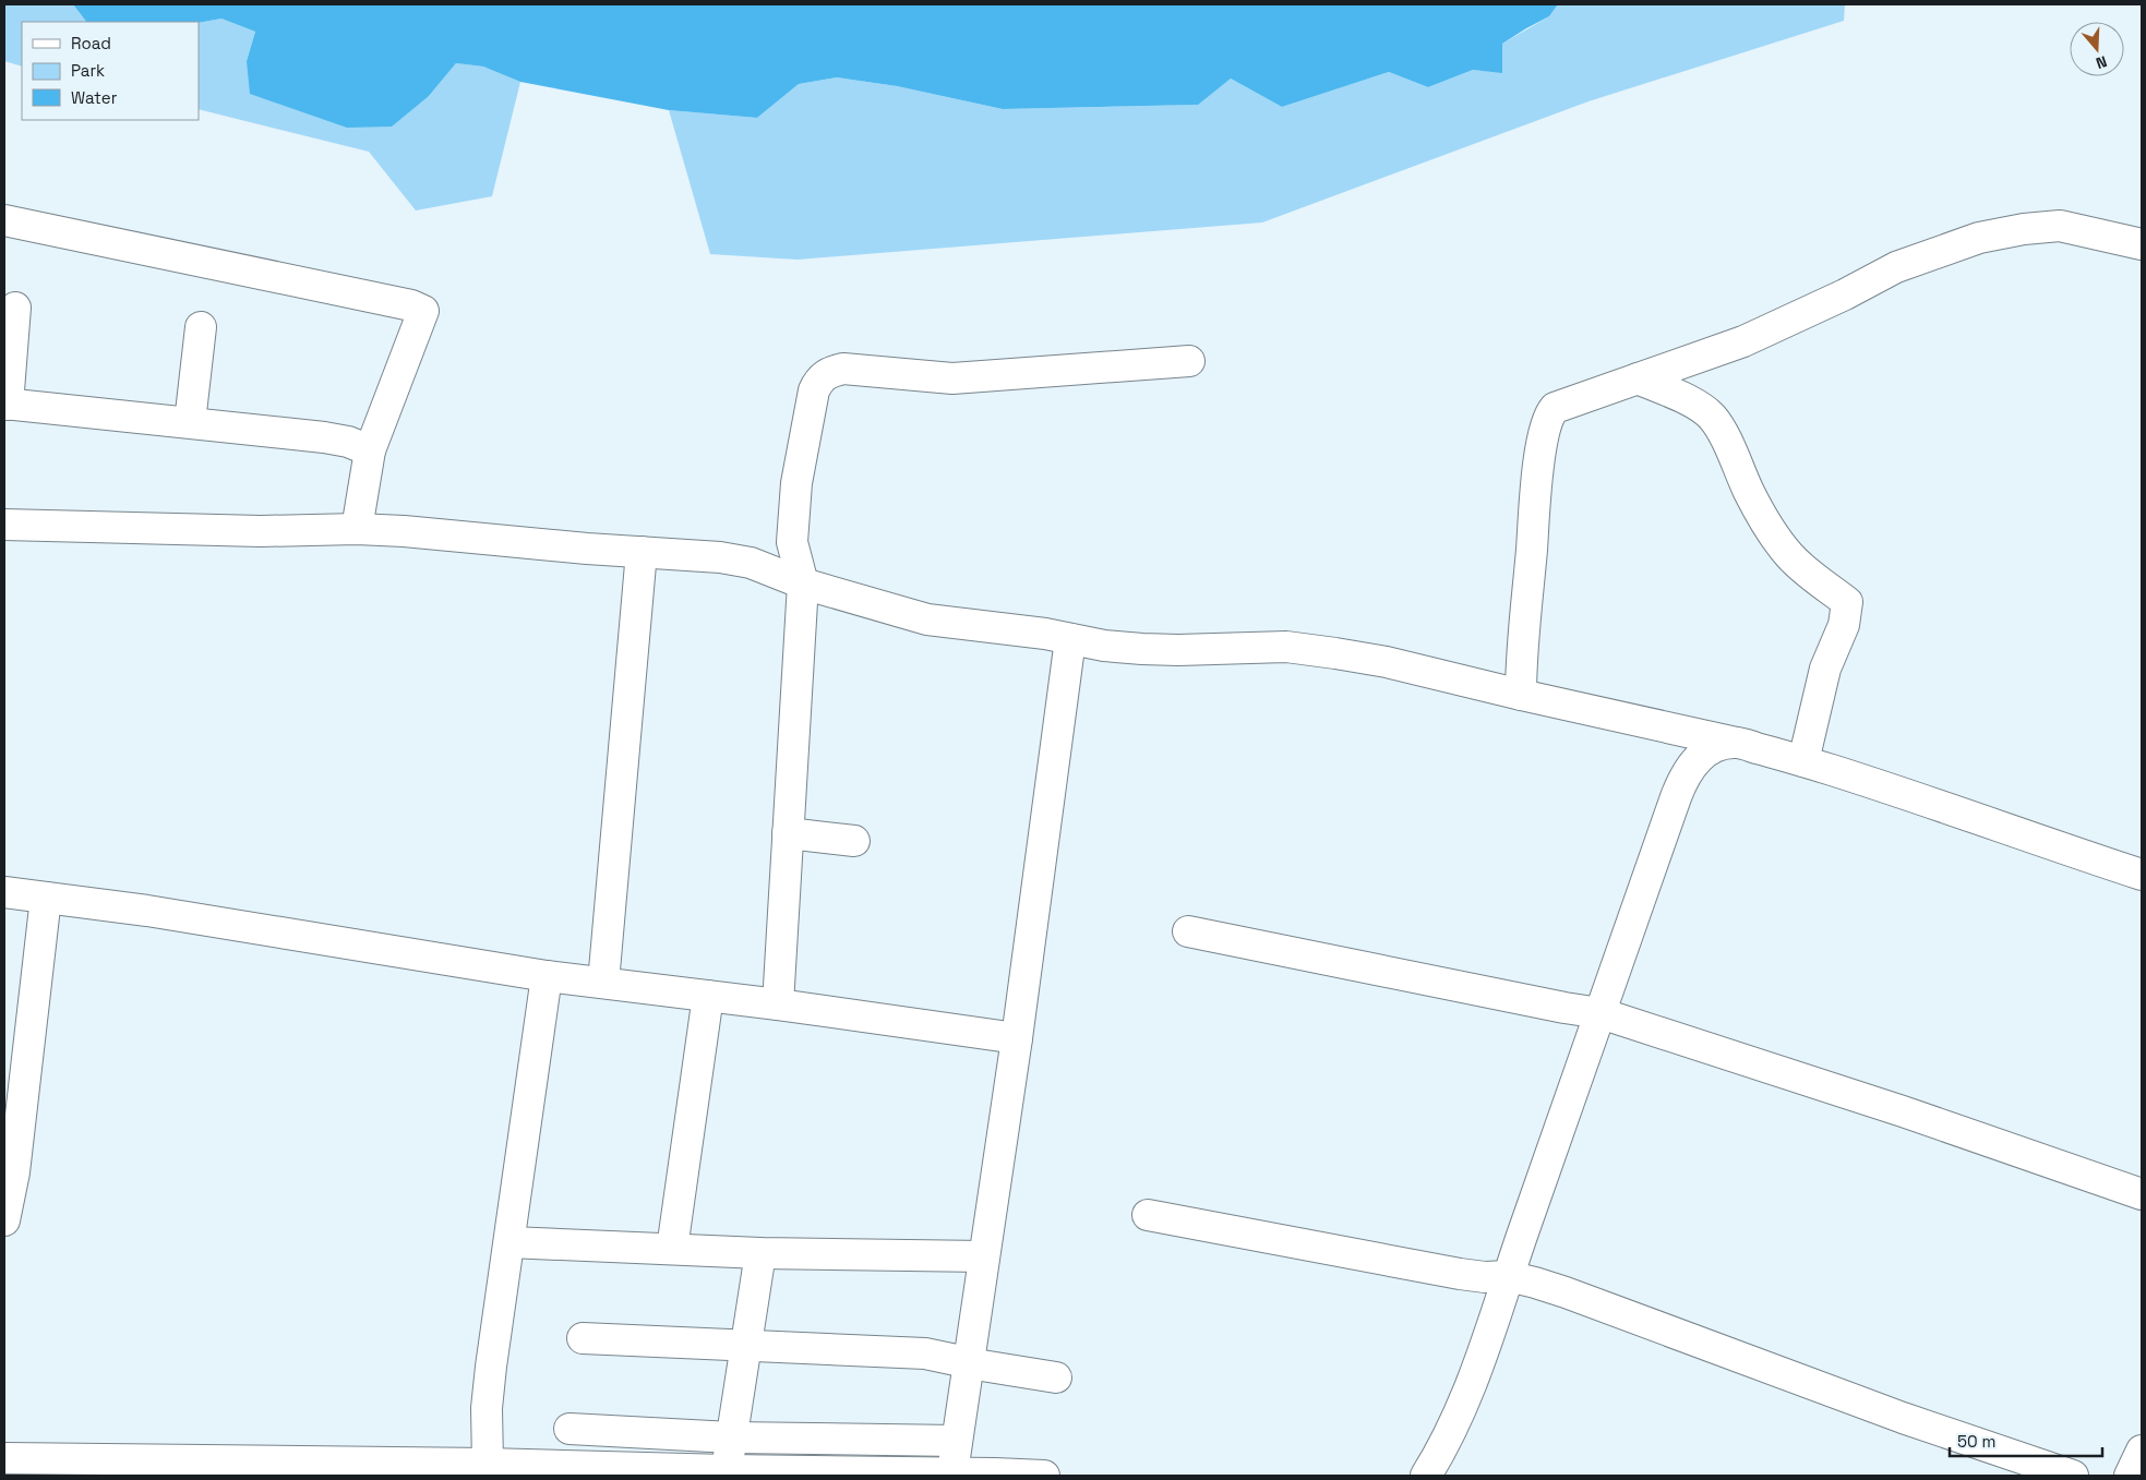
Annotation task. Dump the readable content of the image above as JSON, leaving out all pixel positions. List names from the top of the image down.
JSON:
{
  "legend": ["Road", "Park", "Water"],
  "scale_bar": "50 m",
  "north": "bottom"
}
